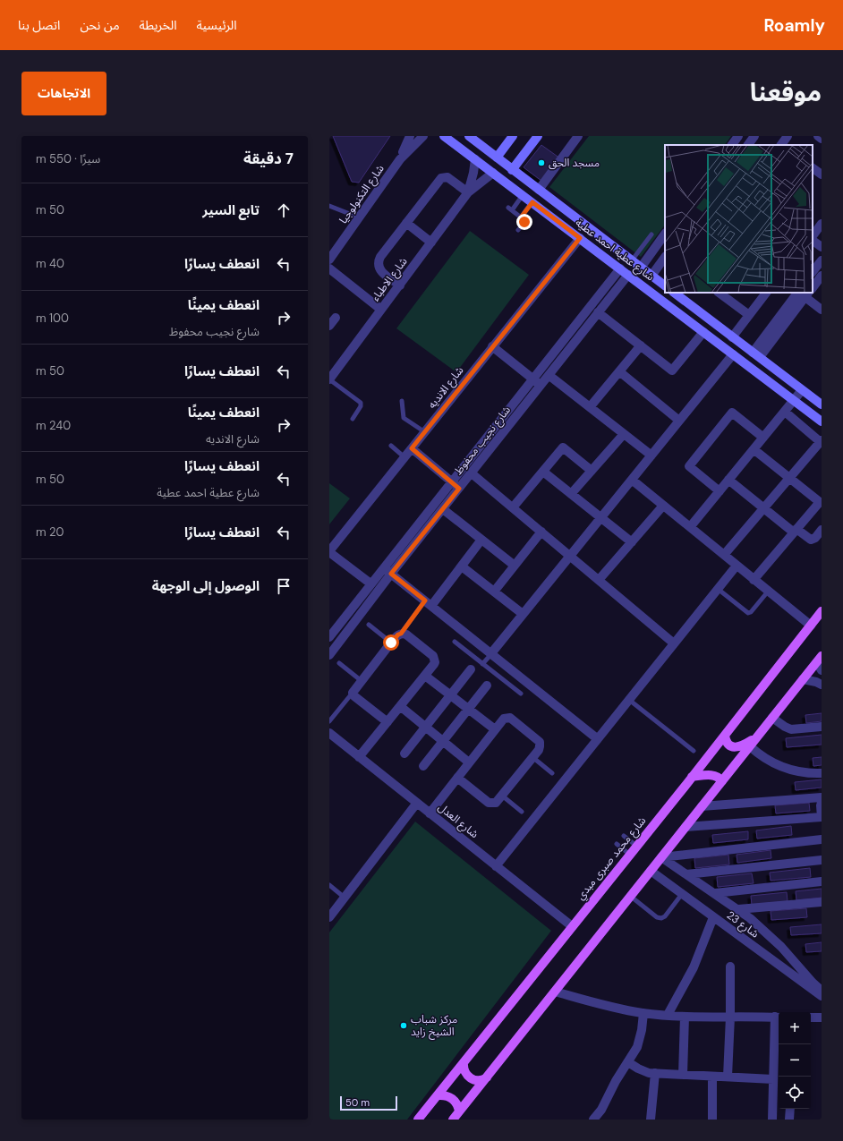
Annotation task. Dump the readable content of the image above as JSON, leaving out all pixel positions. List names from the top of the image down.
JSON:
{
  "streets": {
    "main road": ["شارع محمد صبرى مبدي"],
    "street": [
      "شارع التكنولوجيا",
      "شارع عطية احمد عطية",
      "شارع الاطباء",
      "شارع الانديه",
      "شارع نجيب محفوظ",
      "شارع العدل",
      "شارع 23"
    ]
  },
  "crossings": [
    ["شارع عطية احمد عطية", "شارع الاطباء"],
    ["شارع عطية احمد عطية", "شارع الانديه"],
    ["شارع عطية احمد عطية", "شارع نجيب محفوظ"],
    ["شارع العدل", "شارع محمد صبرى مبدي"]
  ],
  "places": ["مسجد الحق", "مركز شباب الشيخ زايد"],
  "scale_bar": "50 m",
  "page": {
    "header": "Roamly",
    "nav": [
      "الرئيسية",
      "الخريطة",
      "من نحن",
      "اتصل بنا"
    ],
    "title": "موقعنا",
    "buttons": "الاتجاهات",
    "heading": ["7 دقيقة", "سيرًا · 550 m"],
    "list": [
      ["تابع السير", "50 m"],
      ["انعطف يسارًا", "40 m"],
      ["انعطف يمينًا", "شارع نجيب محفوظ", "100 m"],
      ["انعطف يسارًا", "50 m"],
      ["انعطف يمينًا", "شارع الانديه", "240 m"],
      ["انعطف يسارًا", "شارع عطية احمد عطية", "50 m"],
      ["انعطف يسارًا", "20 m"],
      "الوصول إلى الوجهة"
    ],
    "map_buttons": ["+", "−"],
    "scale": "50 m"
  }
}
